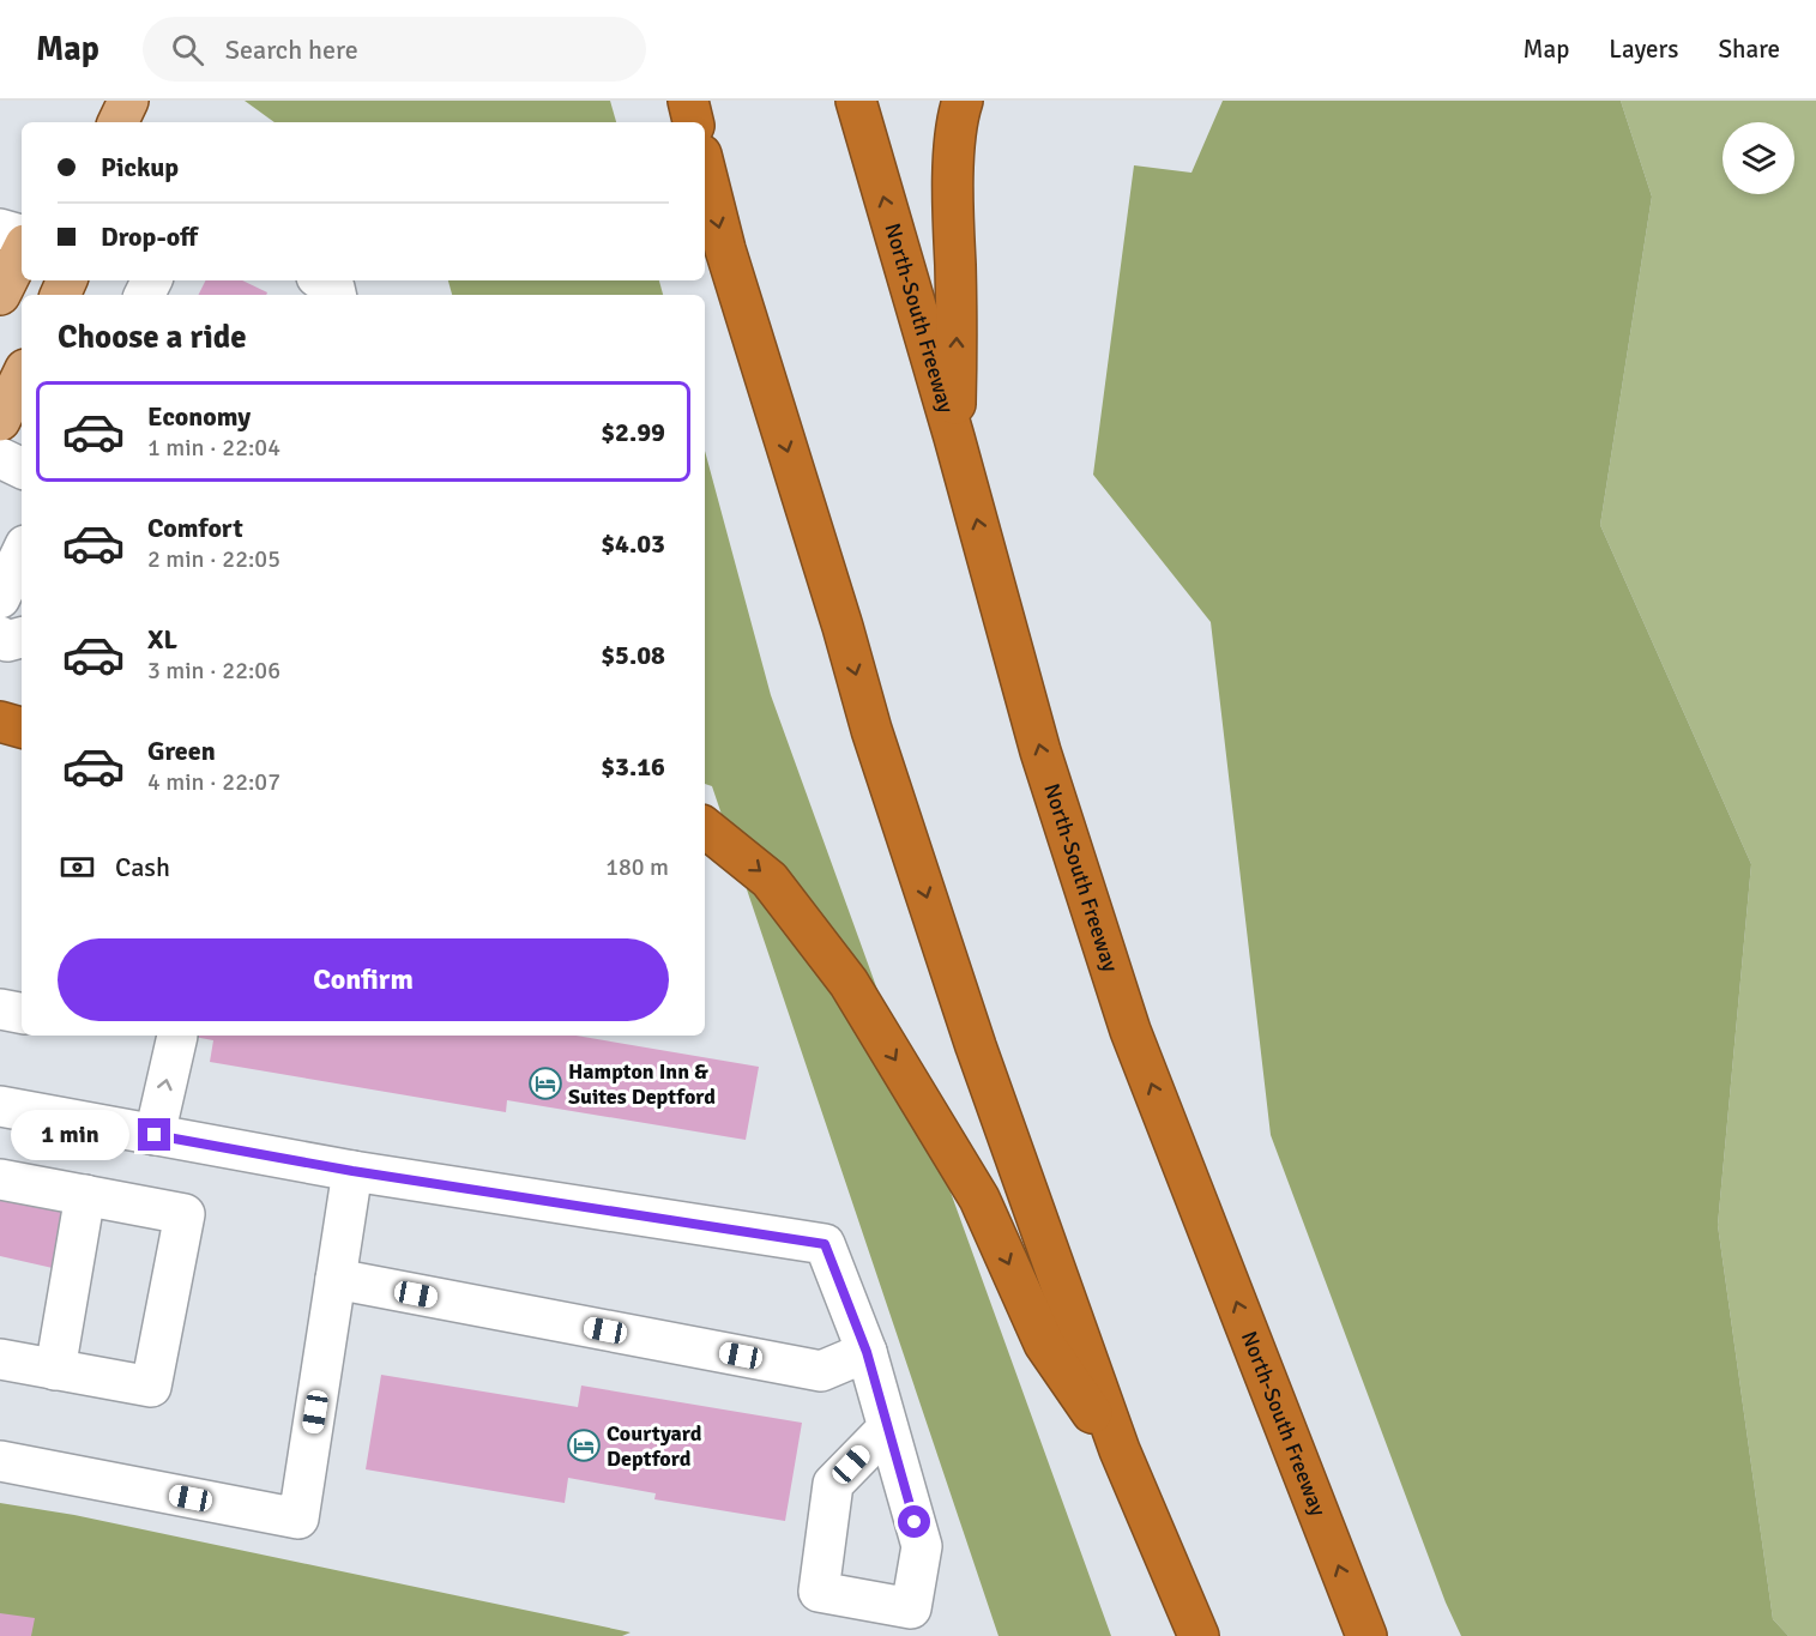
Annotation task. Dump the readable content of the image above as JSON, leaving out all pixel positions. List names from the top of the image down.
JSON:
{
  "streets": {
    "highway": ["North-South Freeway"]
  },
  "places": {
    "hotel": ["Hampton Inn & Suites Deptford", "Courtyard Deptford"]
  },
  "page": {
    "header": "Map",
    "search": "Search here",
    "nav": ["Map", "Layers", "Share"],
    "banner": ["Pickup", "Drop-off"],
    "heading": "Choose a ride",
    "list": [
      {
        "name": "Economy",
        "note": "1 min · 22:04",
        "value": "$2.99"
      },
      {
        "name": "Comfort",
        "note": "2 min · 22:05",
        "value": "$4.03"
      },
      {
        "name": "XL",
        "note": "3 min · 22:06",
        "value": "$5.08"
      },
      {
        "name": "Green",
        "note": "4 min · 22:07",
        "value": "$3.16"
      }
    ],
    "pay": ["Cash", "180 m"],
    "buttons": "Confirm",
    "bubble": "1 min"
  }
}
